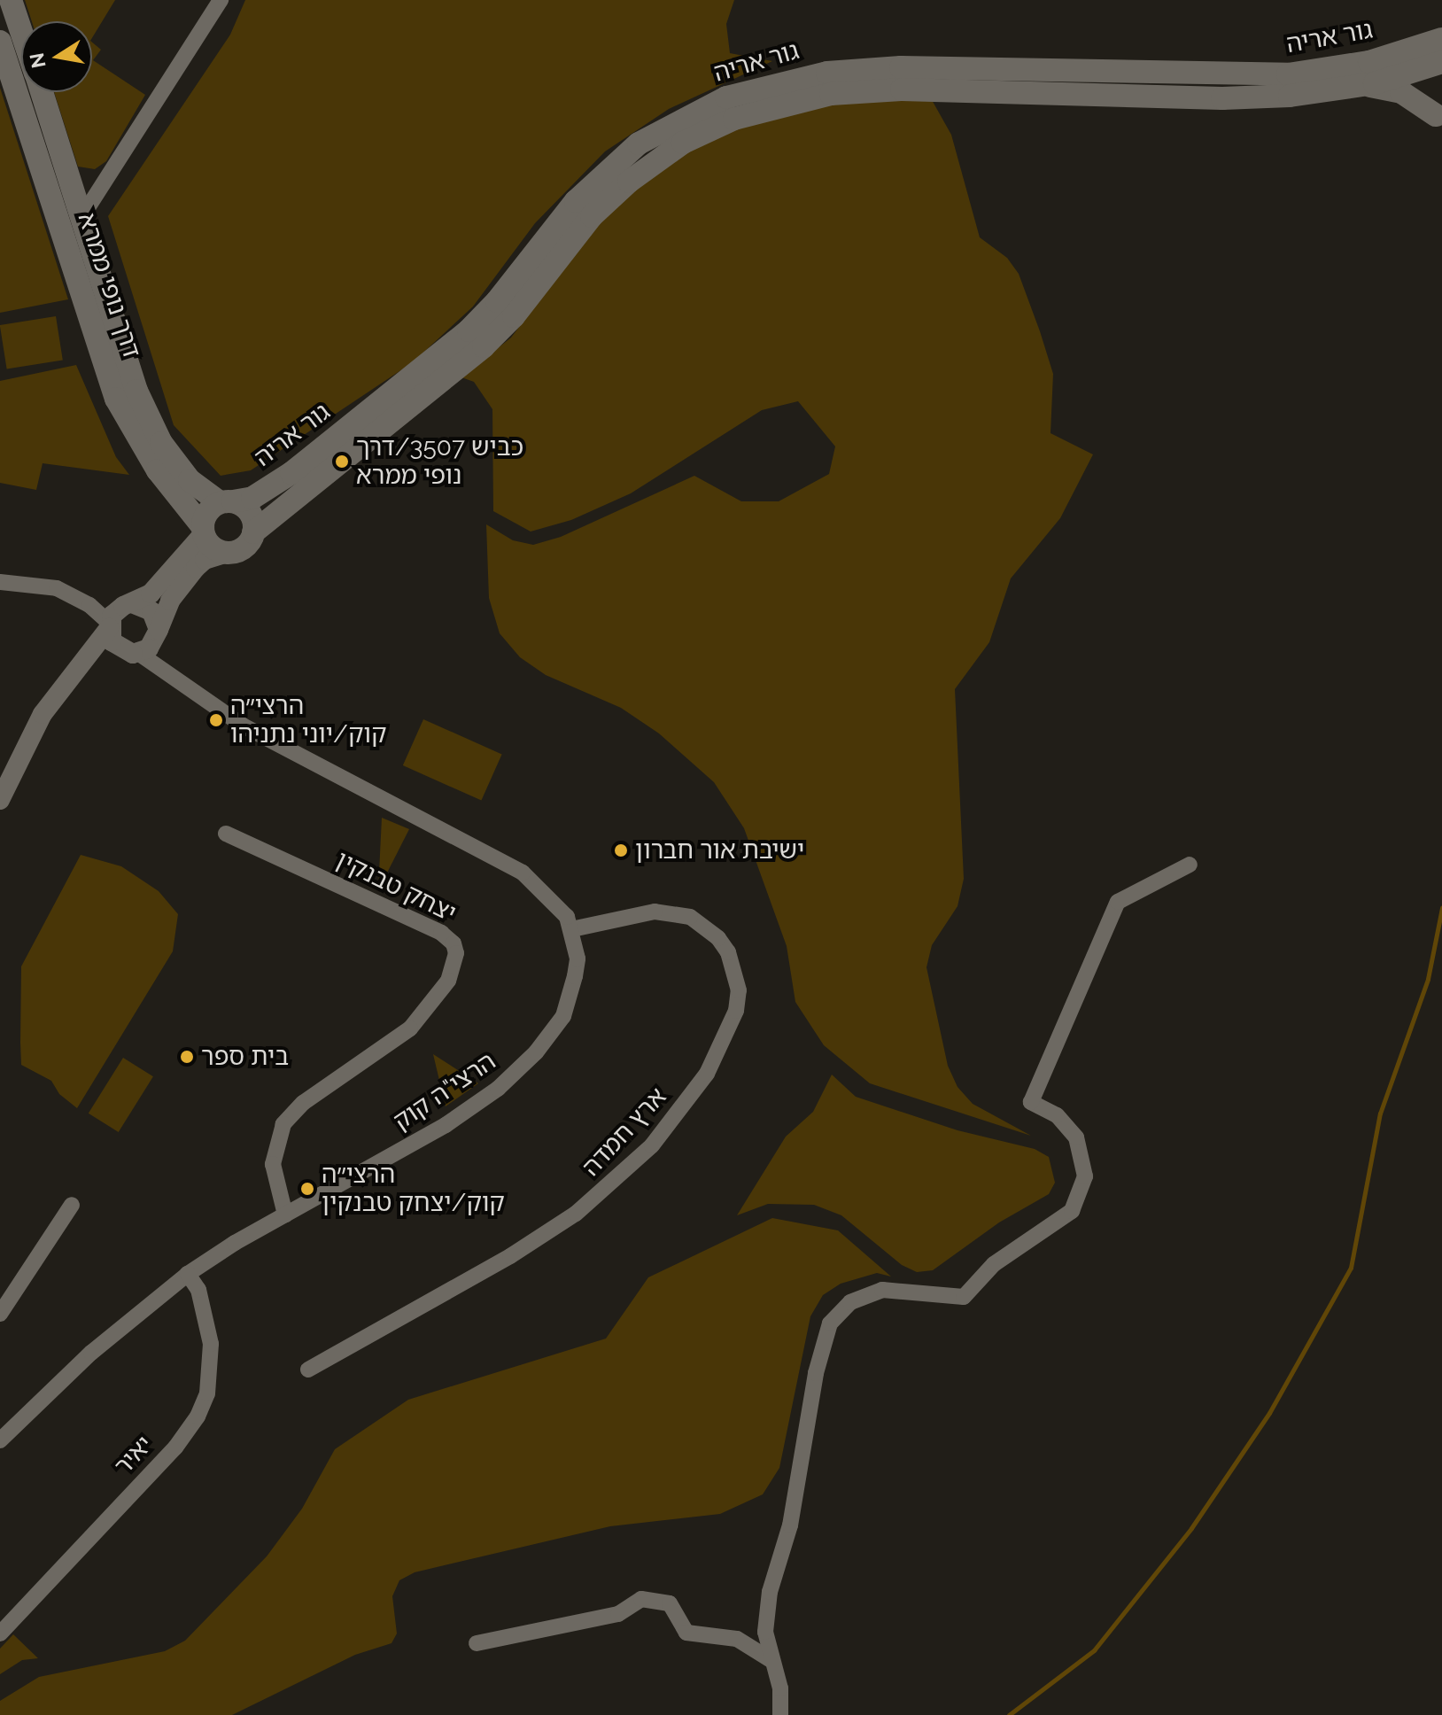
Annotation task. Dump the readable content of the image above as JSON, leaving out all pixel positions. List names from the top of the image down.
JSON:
{
  "streets": {
    "main road": ["גור אריה", "דרך נופי ממרא"],
    "street": [
      "יצחק טבנקין",
      "הרצי\"ה קוק",
      "ארץ חמדה",
      "יאיר"
    ]
  },
  "crossings": [
    ["גור אריה", "דרך נופי ממרא"],
    ["יצחק טבנקין", "הרצי\"ה קוק"],
    ["הרצי\"ה קוק", "ארץ חמדה"],
    ["הרצי\"ה קוק", "יאיר"]
  ],
  "places": [
    "כביש 3507/דרך נופי ממרא",
    "הרצי״ה קוק/יוני נתניהו",
    "ישיבת אור חברון",
    "בית ספר",
    "הרצי״ה קוק/יצחק טבנקין"
  ],
  "north": "left"
}
